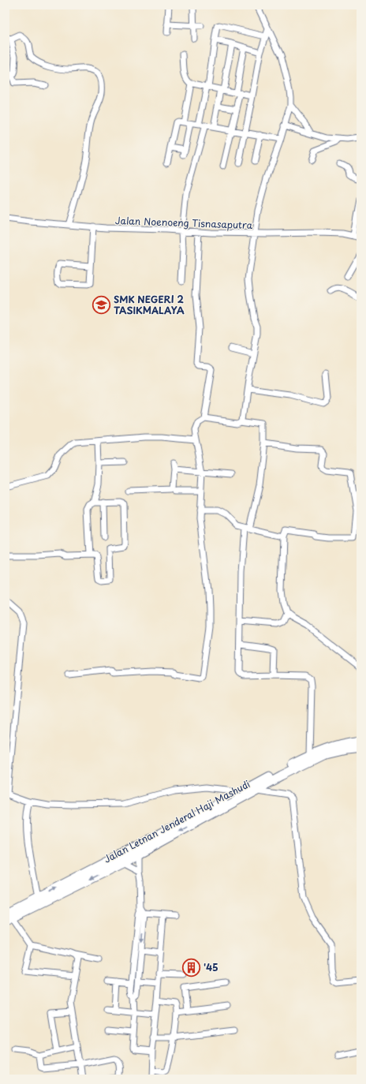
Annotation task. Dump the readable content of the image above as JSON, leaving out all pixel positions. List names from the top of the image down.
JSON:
{
  "streets": {
    "main road": ["Jalan Letnan Jenderal Haji Mashudi"],
    "street": ["Jalan Noenoeng Tisnasaputra"]
  },
  "places": {
    "school or university": ["SMK NEGERI 2 TASIKMALAYA"],
    "building": ["'45"]
  }
}
